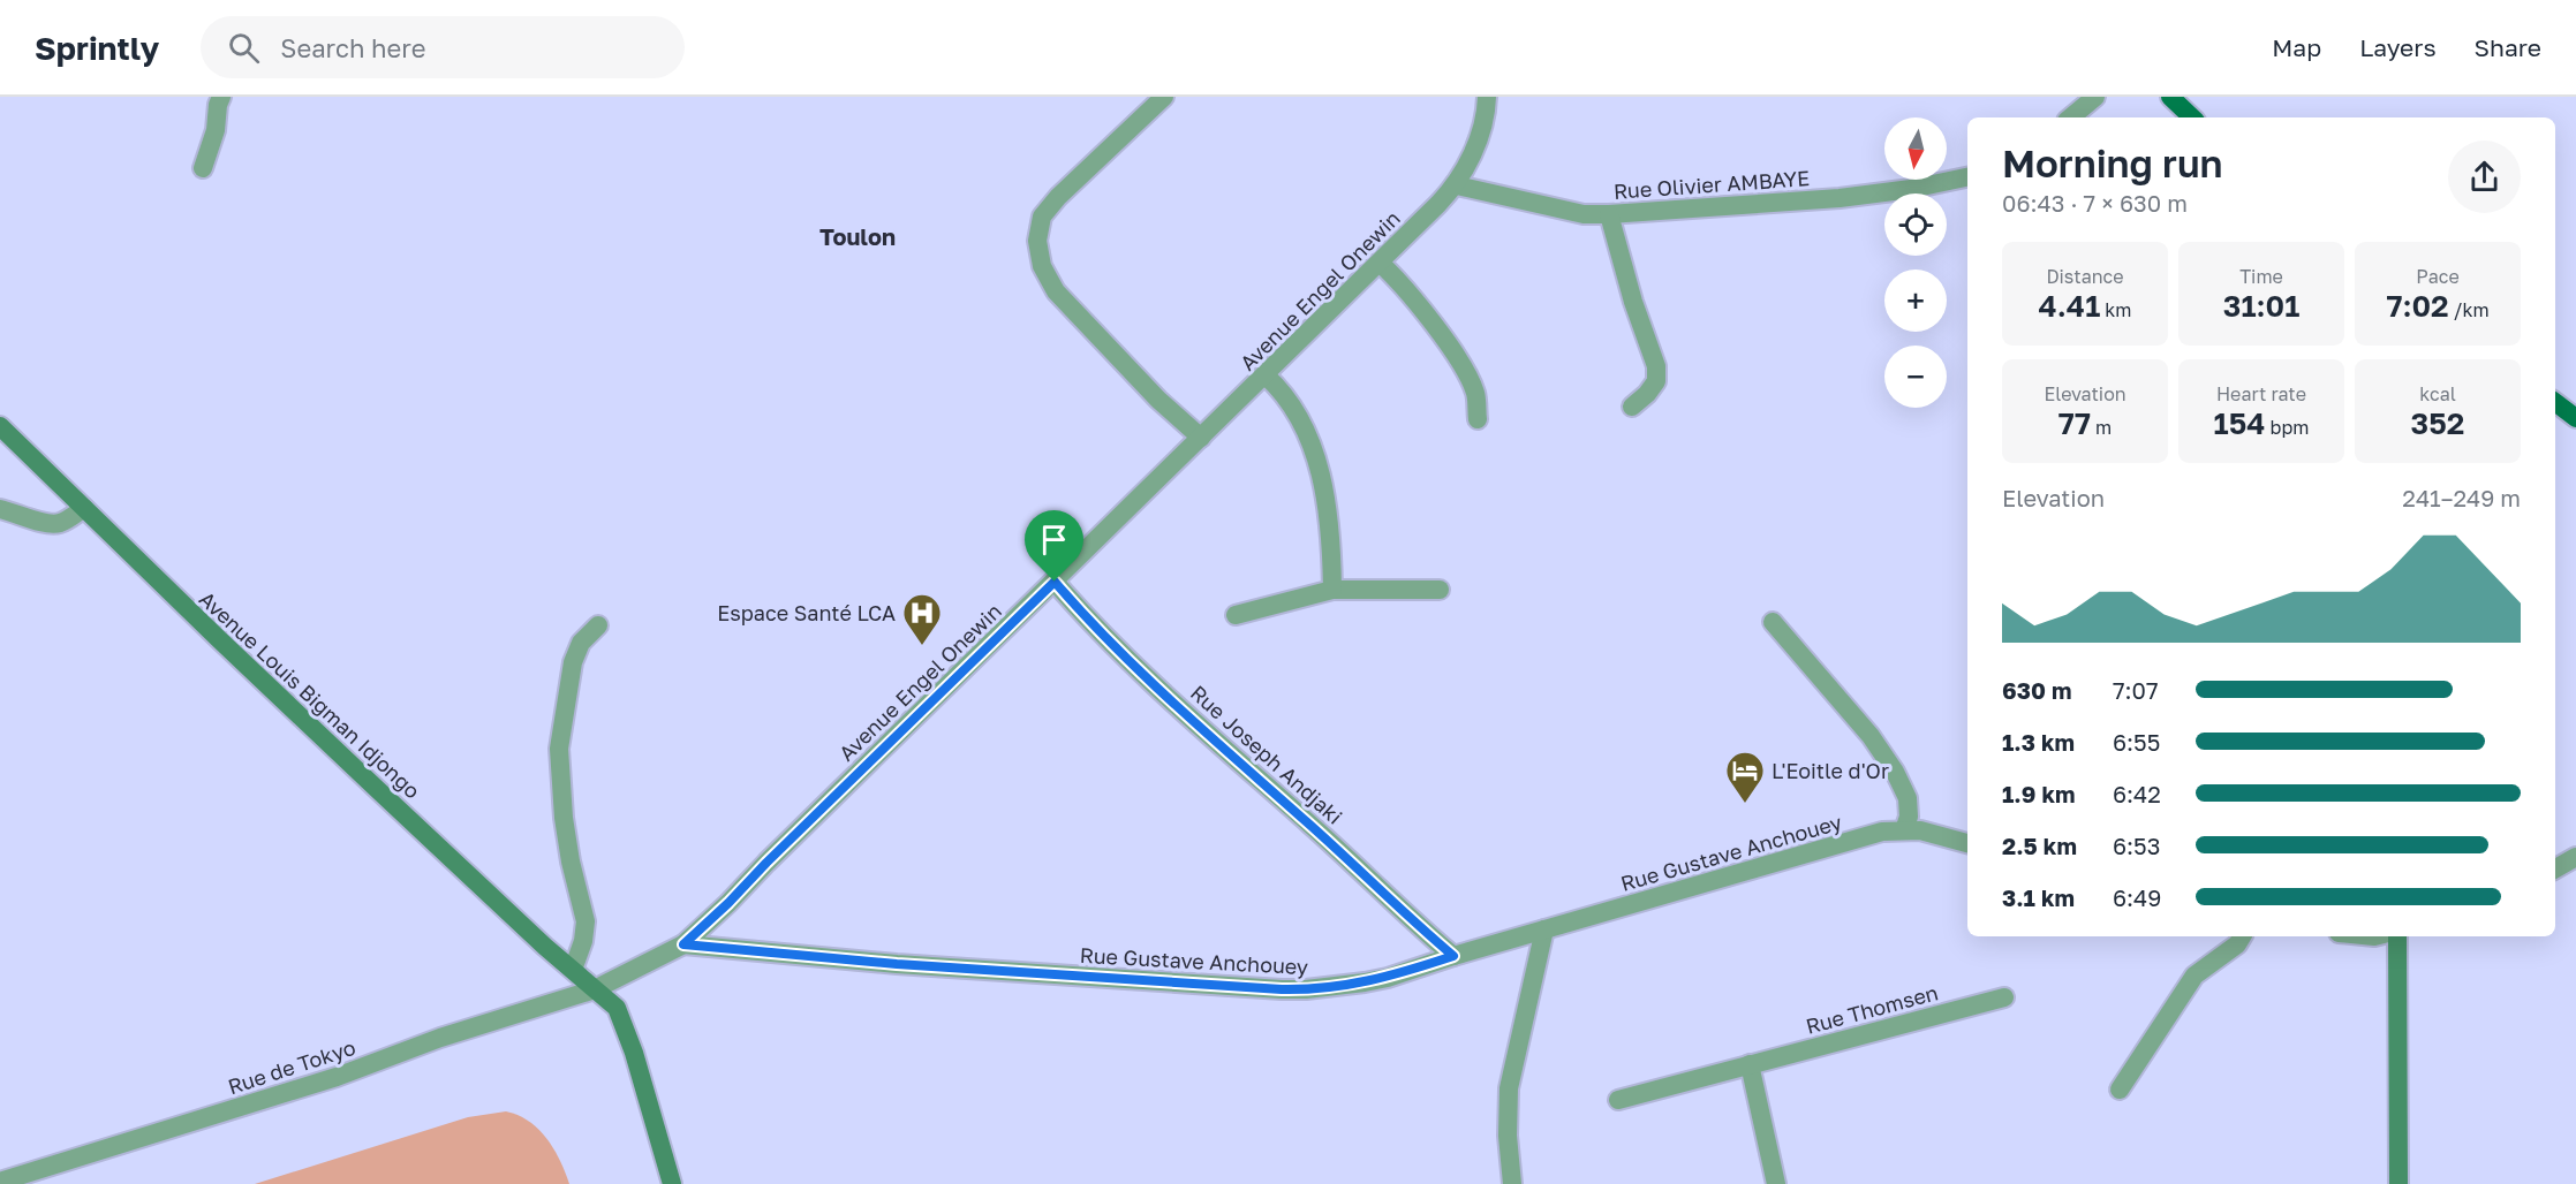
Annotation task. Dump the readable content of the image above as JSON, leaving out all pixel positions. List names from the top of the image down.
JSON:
{
  "streets": {
    "main road": ["Avenue Louis Bigman Idjongo"],
    "street": [
      "Rue Olivier AMBAYE",
      "Avenue Engel Onewin",
      "Rue Joseph Andjaki",
      "Rue Gustave Anchouey",
      "Rue Thomsen",
      "Rue de Tokyo"
    ]
  },
  "crossings": [
    ["Rue Olivier AMBAYE", "Avenue Engel Onewin"],
    ["Avenue Engel Onewin", "Avenue Louis Bigman Idjongo"],
    ["Avenue Engel Onewin", "Rue Joseph Andjaki"],
    ["Avenue Engel Onewin", "Rue Gustave Anchouey"],
    ["Avenue Engel Onewin", "Rue de Tokyo"],
    ["Avenue Louis Bigman Idjongo", "Rue de Tokyo"],
    ["Rue Joseph Andjaki", "Rue Gustave Anchouey"]
  ],
  "districts": ["Toulon"],
  "places": {
    "hospital": ["Espace Santé LCA"],
    "hotel": ["L'Eoitle d'Or"]
  },
  "north": "bottom",
  "page": {
    "header": "Sprintly",
    "search": "Search here",
    "nav": ["Map", "Layers", "Share"],
    "map_buttons": ["+", "−"],
    "heading": ["Morning run", "06:43 · 7 × 630 m"],
    "stats": [
      ["Distance", "4.41 km"],
      ["Time", "31:01"],
      ["Pace", "7:02 /km"],
      ["Elevation", "77 m"],
      ["Heart rate", "154 bpm"],
      ["kcal", "352"]
    ],
    "chart": ["Elevation", "241–249 m"],
    "list": [
      {
        "name": "630 m",
        "note": "7:07"
      },
      {
        "name": "1.3 km",
        "note": "6:55"
      },
      {
        "name": "1.9 km",
        "note": "6:42"
      },
      {
        "name": "2.5 km",
        "note": "6:53"
      },
      {
        "name": "3.1 km",
        "note": "6:49"
      }
    ]
  }
}
